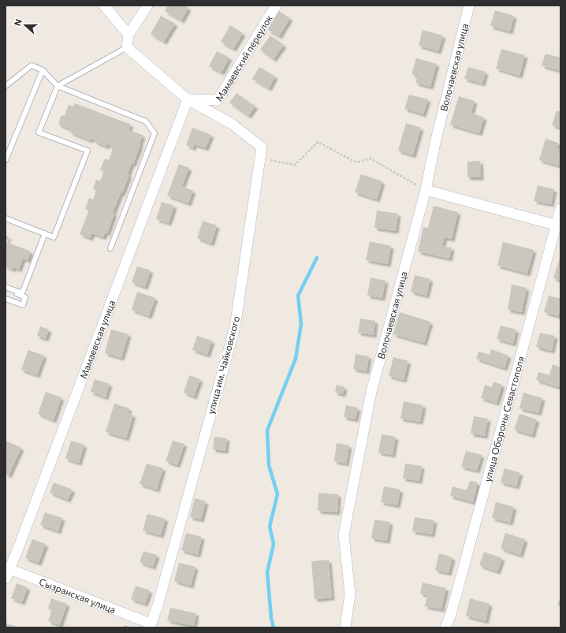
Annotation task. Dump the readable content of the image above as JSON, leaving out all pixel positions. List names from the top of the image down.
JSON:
{
  "streets": {
    "street": [
      "Мамаевский переулок",
      "Волочаевская улица",
      "Мамаевская улица",
      "улица им. Чайковского",
      "улица Обороны Севастополя",
      "Сызранская улица"
    ]
  },
  "crossings": [
    ["Мамаевский переулок", "Мамаевская улица"],
    ["Мамаевский переулок", "улица им. Чайковского"],
    ["Мамаевская улица", "улица им. Чайковского"],
    ["Мамаевская улица", "Сызранская улица"],
    ["улица им. Чайковского", "Сызранская улица"]
  ],
  "north": "left"
}
